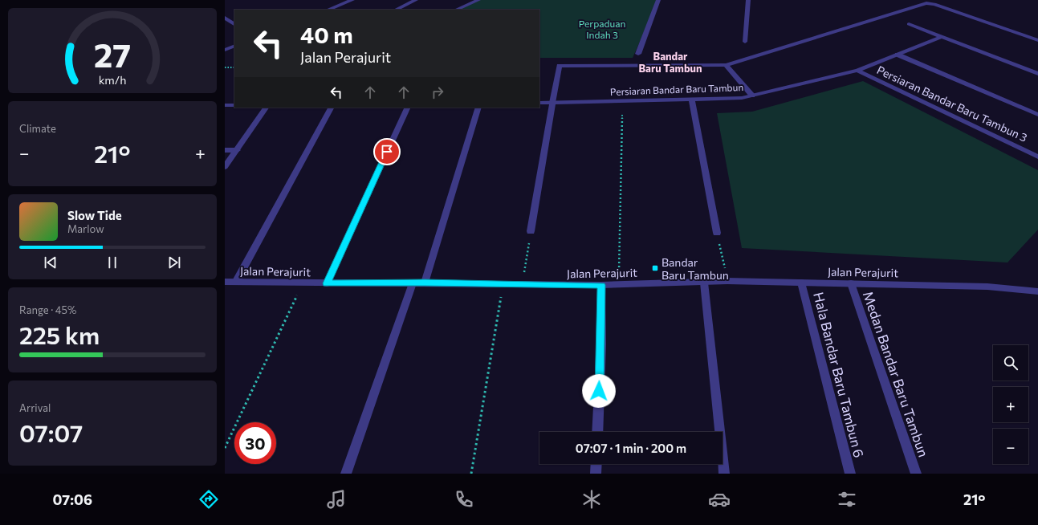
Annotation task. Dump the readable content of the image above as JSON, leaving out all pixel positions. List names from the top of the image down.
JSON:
{
  "streets": {
    "street": [
      "Persiaran Bandar Baru Tambun",
      "Persiaran Bandar Baru Tambun 3",
      "Jalan Perajurit",
      "Medan Bandar Baru Tambun",
      "Hala Bandar Baru Tambun 6"
    ]
  },
  "crossings": [
    ["Persiaran Bandar Baru Tambun", "Persiaran Bandar Baru Tambun 3"],
    ["Jalan Perajurit", "Medan Bandar Baru Tambun"],
    ["Jalan Perajurit", "Hala Bandar Baru Tambun 6"]
  ],
  "districts": ["Bandar Baru Tambun"],
  "parks": ["Perpaduan Indah 3"],
  "places": {
    "transit": ["Bandar Baru Tambun"]
  },
  "page": {
    "turn": ["40 m", "Jalan Perajurit"],
    "tile": [
      "Climate",
      ["Range · 45%", "225 km"],
      ["Arrival", "07:07"]
    ],
    "heat": ["−", "21°", "+"],
    "song": ["Slow Tide", "Marlow"],
    "map_buttons": ["+", "−"],
    "limit": "30",
    "trip": "07:07 · 1 min · 200 m",
    "tabs": ["07:06", "21°"],
    "gauge": ["27", "km/h"]
  }
}
